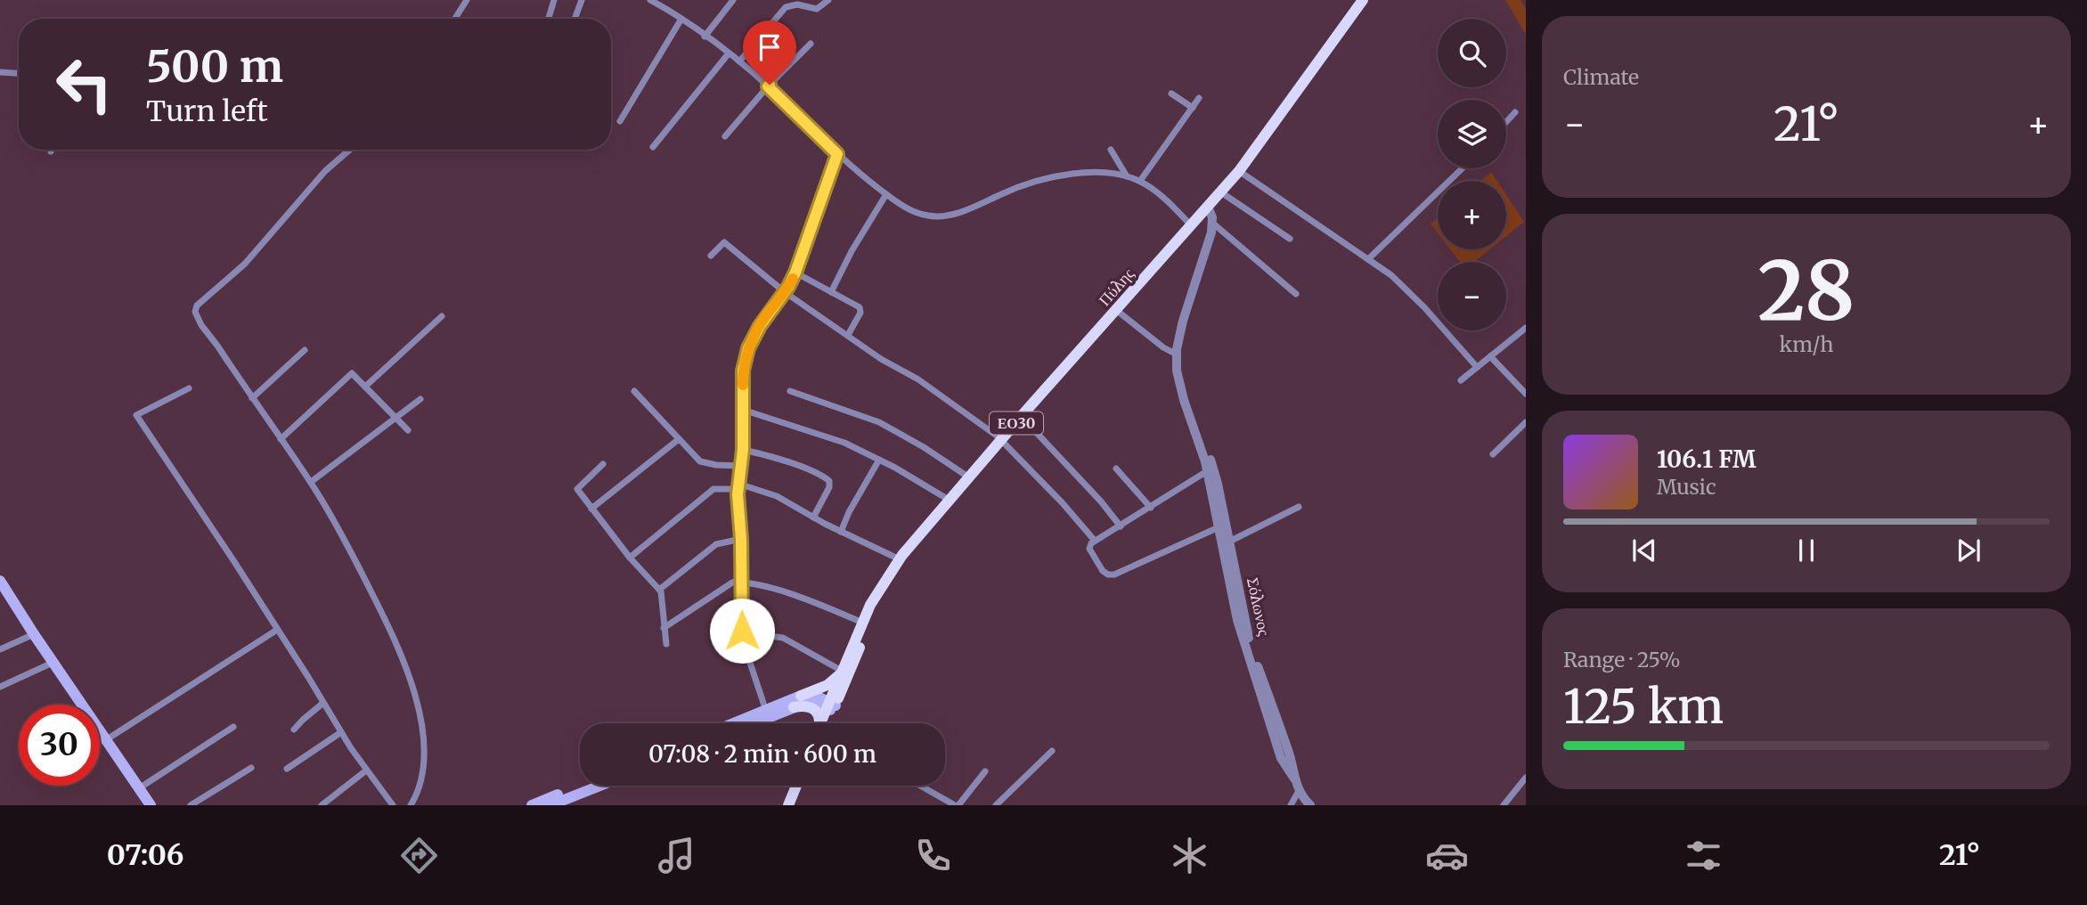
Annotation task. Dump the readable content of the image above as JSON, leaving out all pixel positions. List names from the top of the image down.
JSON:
{
  "streets": {
    "main road": ["Πύλης", "ΕΟ30"],
    "street": ["Σόλωνος"]
  },
  "page": {
    "tile": [
      "Climate",
      ["28", "km/h"],
      ["Range · 25%", "125 km"]
    ],
    "map_buttons": ["+", "−"],
    "turn": ["500 m", "Turn left"],
    "heat": ["−", "21°", "+"],
    "song": ["106.1 FM", "Music"],
    "limit": "30",
    "trip": "07:08 · 2 min · 600 m",
    "tabs": ["07:06", "21°"]
  }
}
